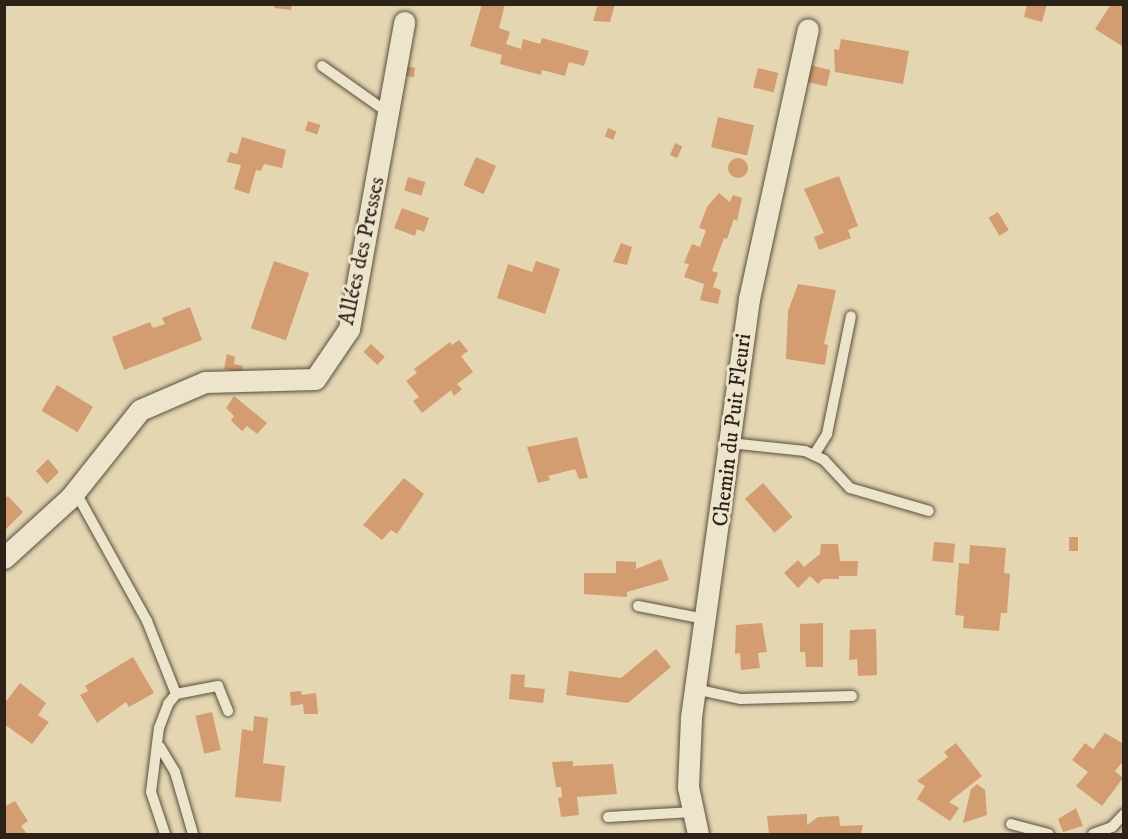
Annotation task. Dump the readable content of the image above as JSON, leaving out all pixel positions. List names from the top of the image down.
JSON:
{
  "streets": {
    "street": ["Allées des Presses", "Chemin du Puit Fleuri"]
  }
}
